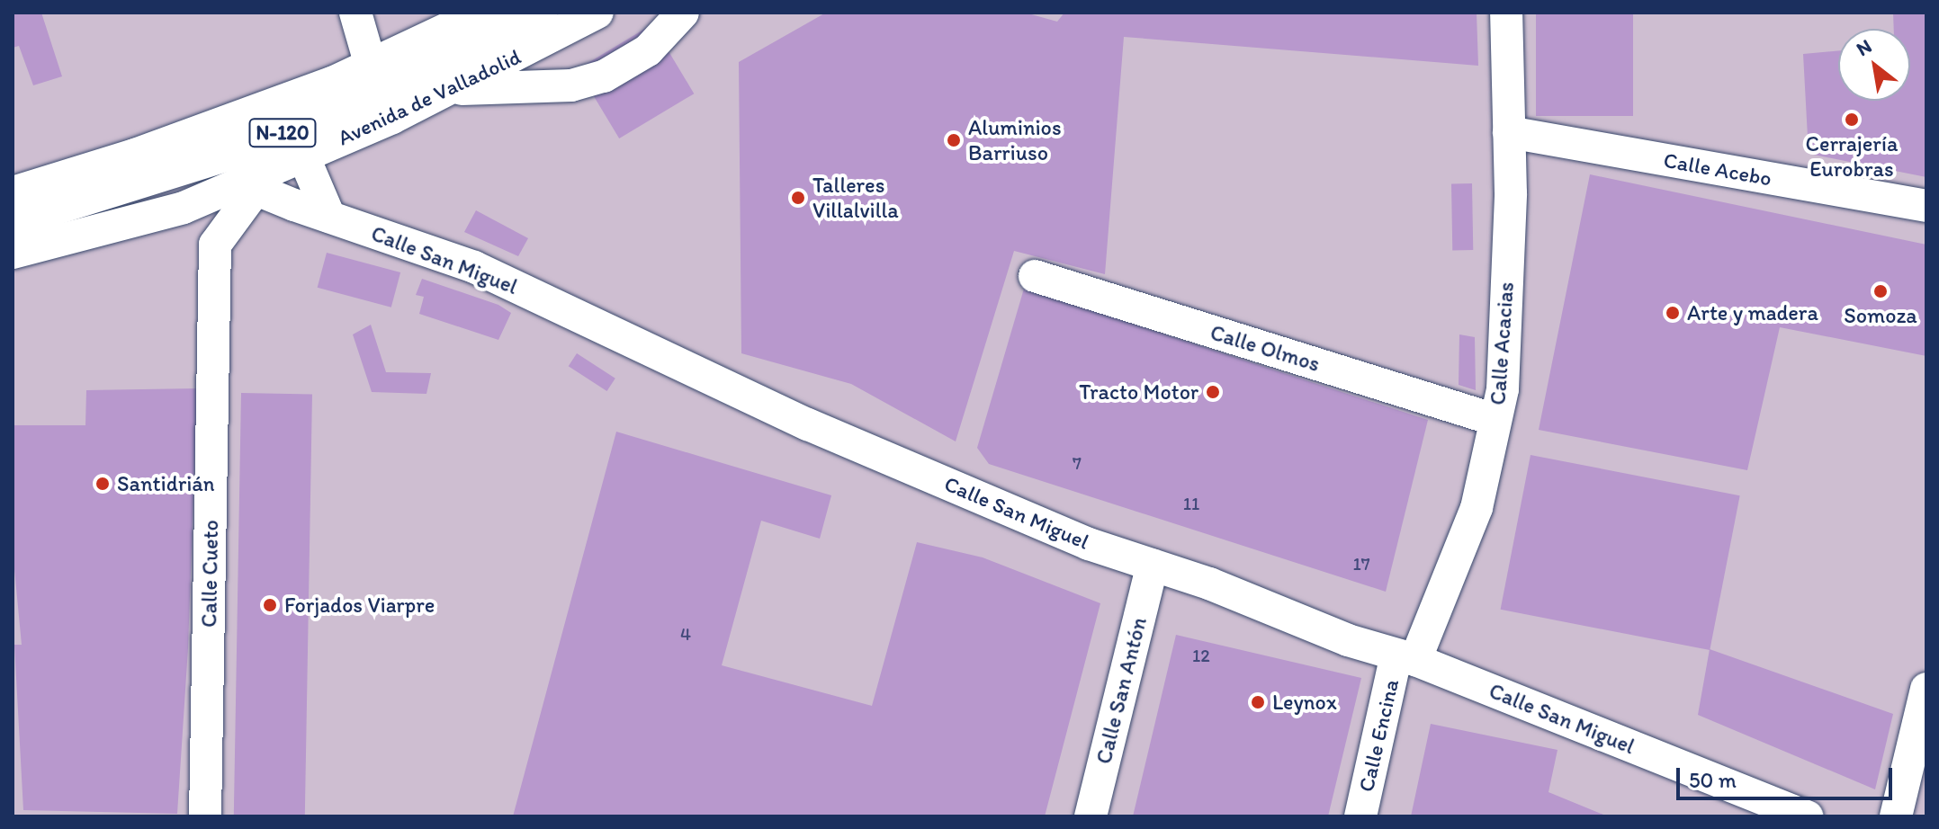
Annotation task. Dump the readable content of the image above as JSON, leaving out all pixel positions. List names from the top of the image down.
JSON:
{
  "streets": {
    "highway": ["Avenida de Valladolid", "N-120"],
    "lane": [
      "Calle Acebo",
      "Calle San Miguel",
      "Calle Acacias",
      "Calle Olmos",
      "Calle Cueto",
      "Calle San Antón",
      "Calle Encina"
    ]
  },
  "crossings": [
    ["Avenida de Valladolid", "Calle San Miguel"],
    ["Calle Acebo", "Calle Acacias"],
    ["Calle San Miguel", "Calle Acacias"],
    ["Calle San Miguel", "Calle San Antón"],
    ["Calle San Miguel", "Calle Encina"],
    ["Calle Acacias", "Calle Olmos"],
    ["Calle Acacias", "Calle Encina"]
  ],
  "places": [
    "Cerrajería Eurobras",
    "Aluminios Barriuso",
    "Talleres Villalvilla",
    "Somoza",
    "Arte y madera",
    "Tracto Motor",
    "Santidrián",
    "Forjados Viarpre",
    "Leynox"
  ],
  "house_numbers": [
    "7",
    "11",
    "17",
    "4",
    "12"
  ],
  "scale_bar": "50 m",
  "north": "top left"
}
